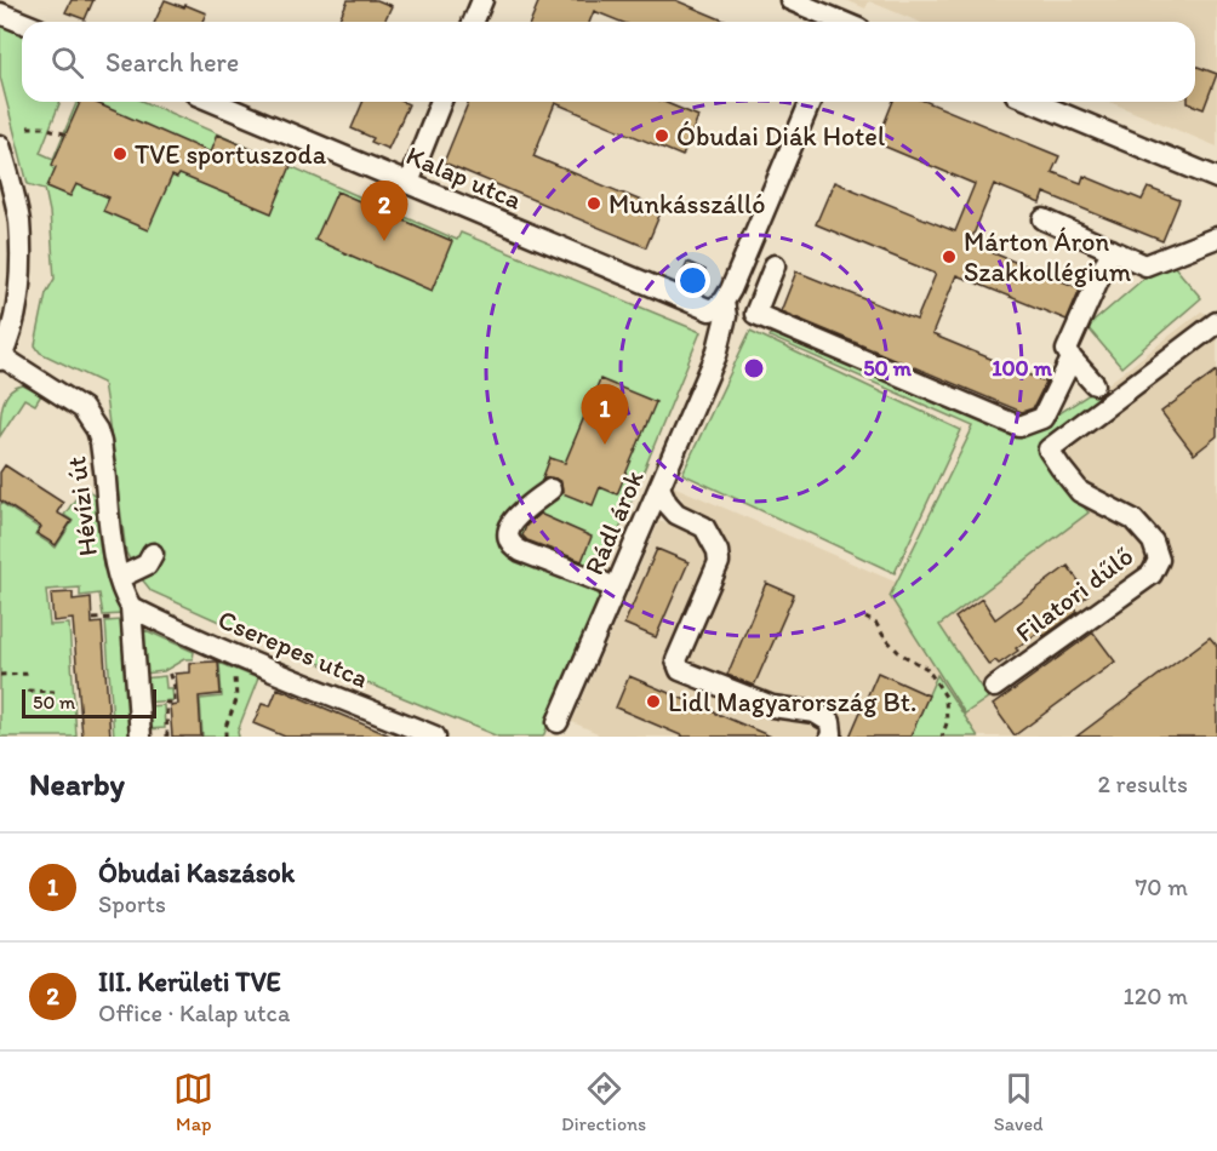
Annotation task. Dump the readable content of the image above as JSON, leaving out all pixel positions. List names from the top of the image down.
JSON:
{
  "streets": {
    "street": [
      "Kalap utca",
      "Hévízi út",
      "Rádl árok",
      "Filatori dűlő",
      "Cserepes utca"
    ]
  },
  "crossings": [
    ["Kalap utca", "Rádl árok"],
    ["Hévízi út", "Cserepes utca"]
  ],
  "places": [
    "Óbudai Diák Hotel",
    "TVE sportuszoda",
    "Munkásszálló",
    "Márton Áron Szakkollégium",
    "Lidl Magyarország Bt."
  ],
  "scale_bar": "50 m",
  "page": {
    "search": "Search here",
    "pins": ["2", "1"],
    "scale": "50 m",
    "heading": ["Nearby", "2 results"],
    "list": [
      {
        "mark": "1",
        "name": "Óbudai Kaszások",
        "note": "Sports",
        "value": "70 m"
      },
      {
        "mark": "2",
        "name": "III. Kerületi TVE",
        "note": "Office · Kalap utca",
        "value": "120 m"
      }
    ],
    "nav": ["Map", "Directions", "Saved"]
  },
  "rings": ["50 m", "100 m"]
}
